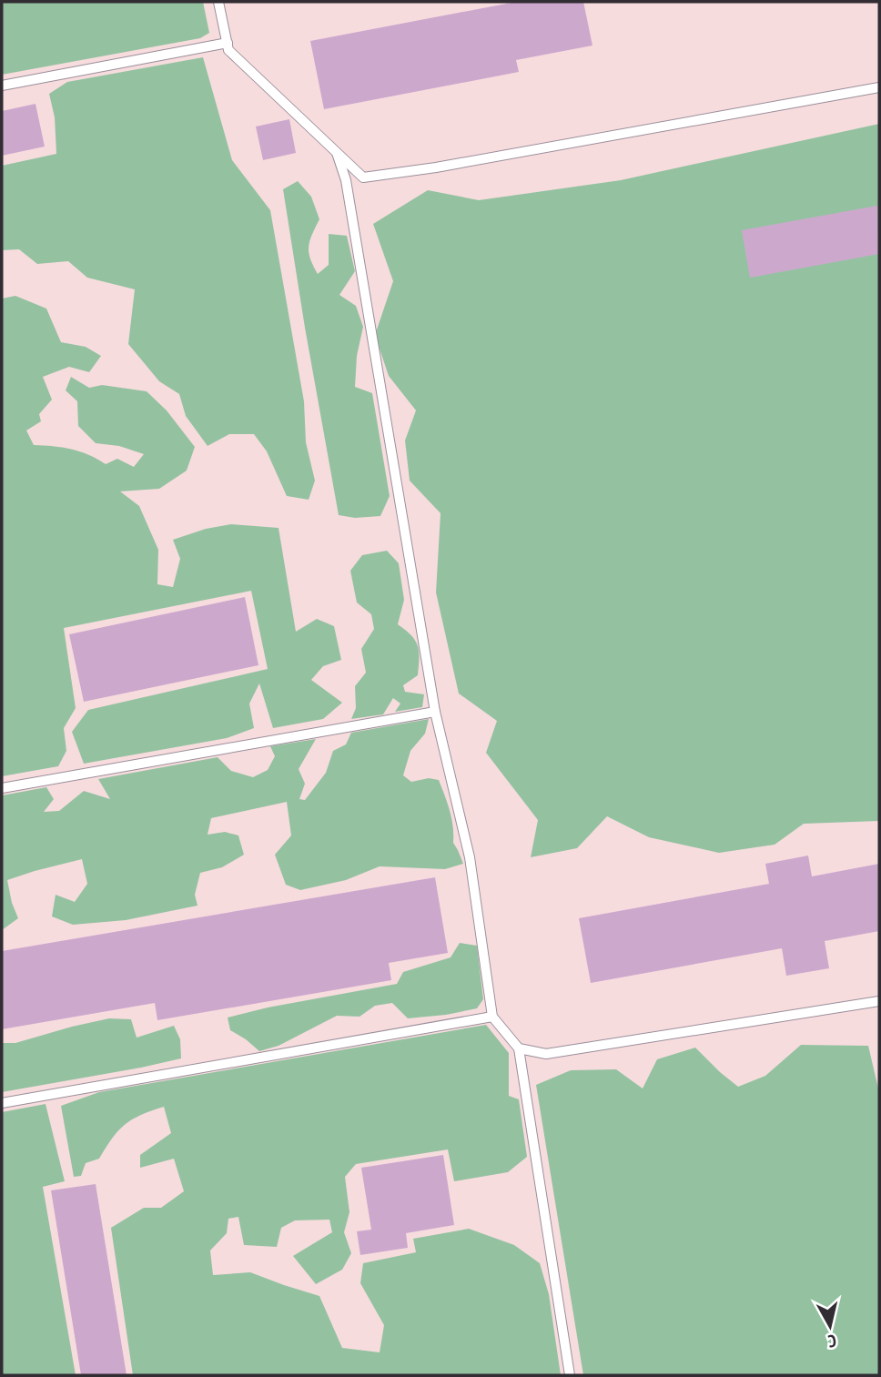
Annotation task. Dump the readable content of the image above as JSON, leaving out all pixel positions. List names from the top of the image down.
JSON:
{
  "north": "bottom"
}
